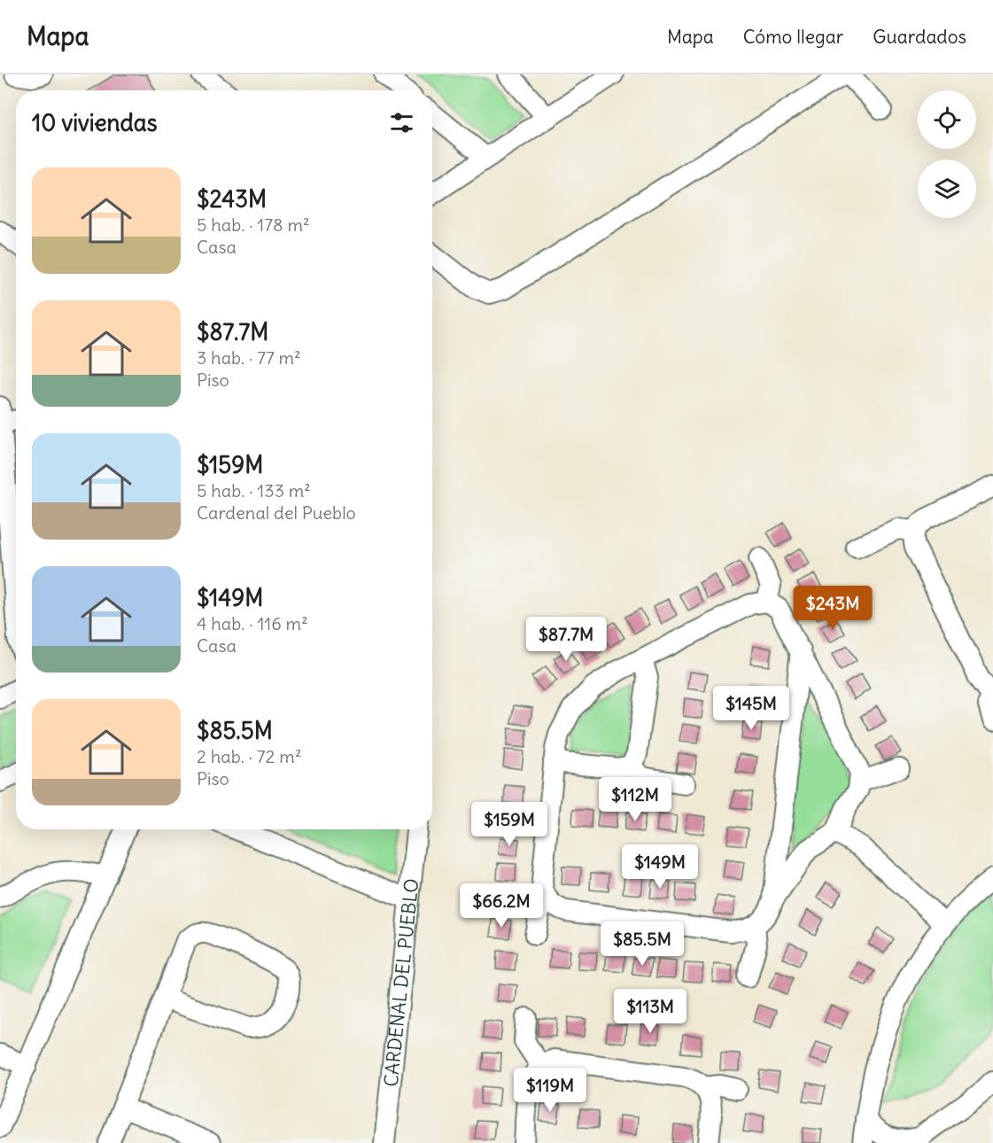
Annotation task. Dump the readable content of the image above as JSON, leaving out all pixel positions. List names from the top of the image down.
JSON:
{
  "streets": {
    "street": ["CARDENAL DEL PUEBLO"]
  },
  "page": {
    "header": "Mapa",
    "nav": ["Mapa", "Cómo llegar", "Guardados"],
    "heading": "10 viviendas",
    "list": [
      {
        "name": "$243M",
        "note": "5 hab. · 178 m² · Casa"
      },
      {
        "name": "$87.7M",
        "note": "3 hab. · 77 m² · Piso"
      },
      {
        "name": "$159M",
        "note": "5 hab. · 133 m² · Cardenal del Pueblo"
      },
      {
        "name": "$149M",
        "note": "4 hab. · 116 m² · Casa"
      },
      {
        "name": "$85.5M",
        "note": "2 hab. · 72 m² · Piso"
      }
    ],
    "price": [
      "$243M",
      "$87.7M",
      "$145M",
      "$112M",
      "$159M",
      "$149M",
      "$66.2M",
      "$85.5M",
      "$113M",
      "$119M"
    ]
  }
}
